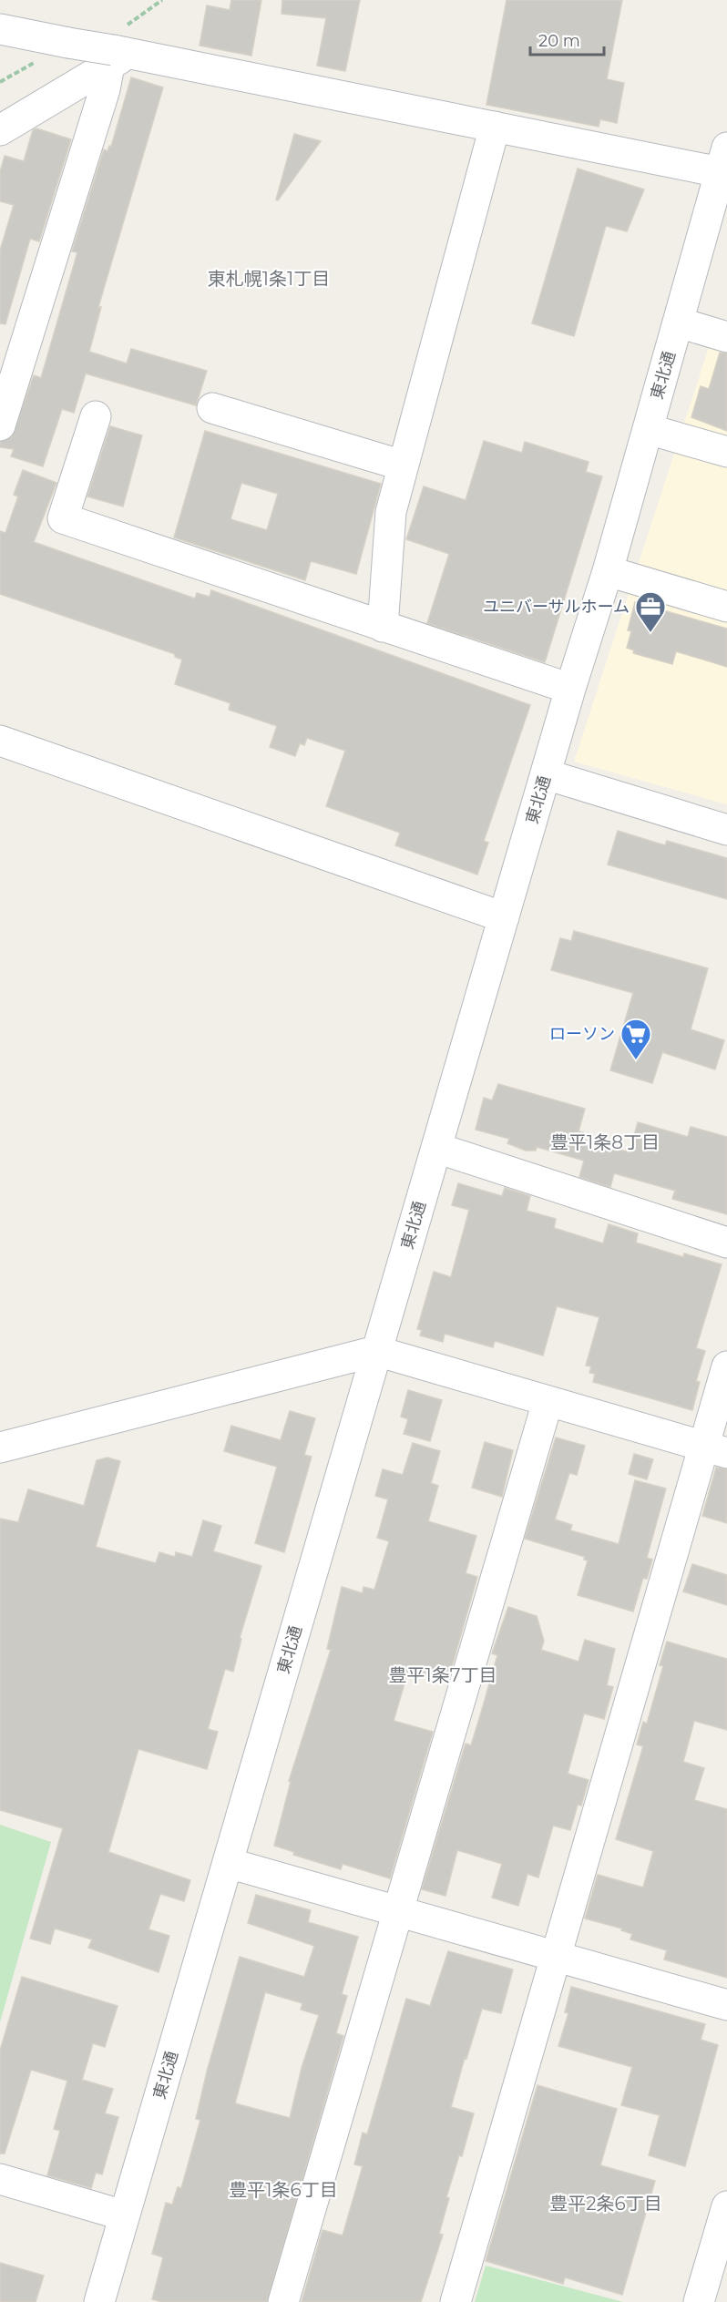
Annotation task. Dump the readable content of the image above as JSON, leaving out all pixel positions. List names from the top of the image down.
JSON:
{
  "streets": {
    "street": ["東北通"]
  },
  "districts": [
    "東札幌1条1丁目",
    "豊平1条8丁目",
    "豊平1条7丁目",
    "豊平1条6丁目",
    "豊平2条6丁目"
  ],
  "places": {
    "office": ["ユニバーサルホーム"],
    "supermarket": ["ローソン"]
  },
  "scale_bar": "20 m"
}
